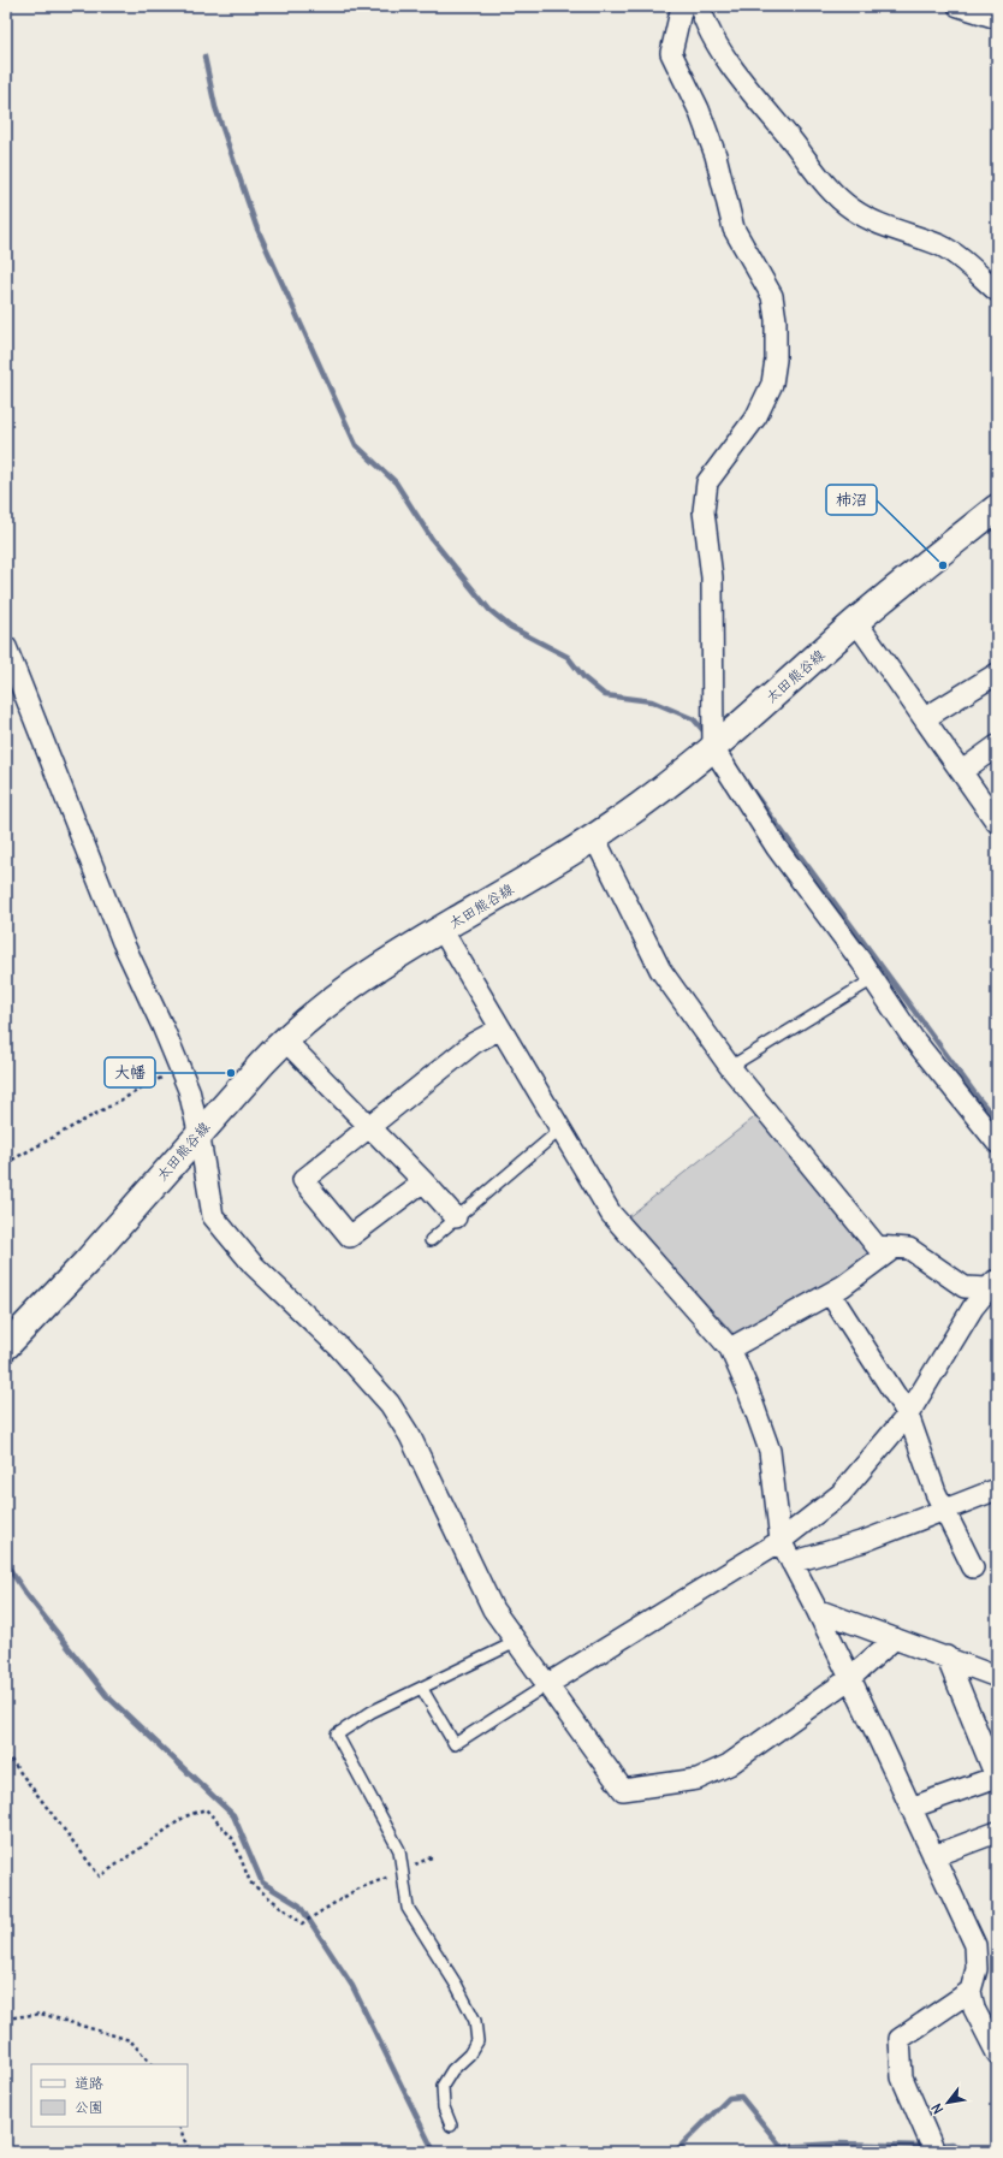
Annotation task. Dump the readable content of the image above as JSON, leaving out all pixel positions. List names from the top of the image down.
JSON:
{
  "streets": {
    "main road": ["太田熊谷線"]
  },
  "places": ["柿沼", "大幡"],
  "legend": ["道路", "公園"],
  "north": "bottom left"
}
